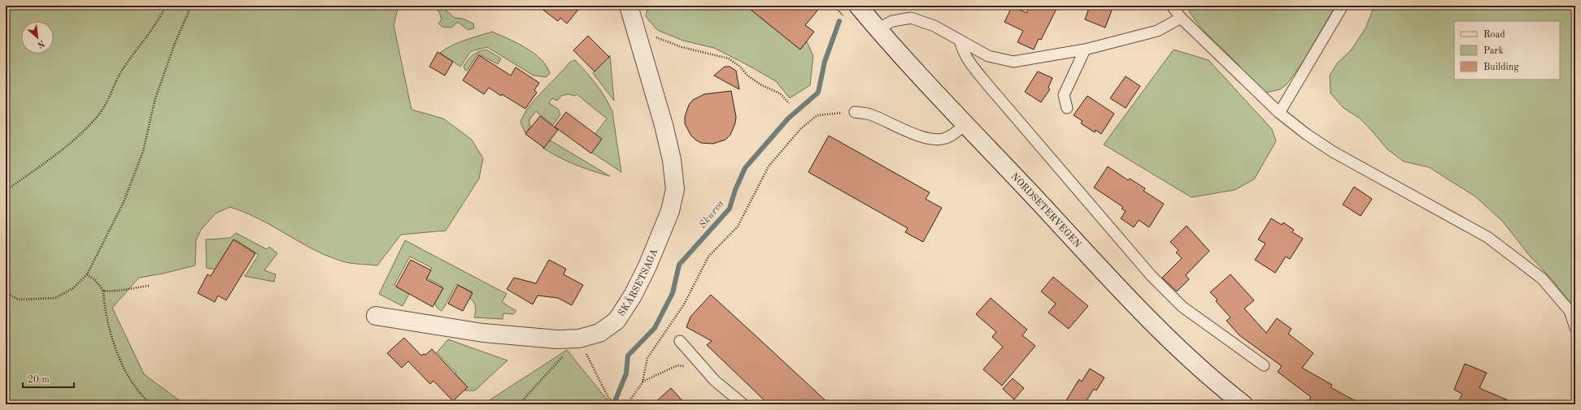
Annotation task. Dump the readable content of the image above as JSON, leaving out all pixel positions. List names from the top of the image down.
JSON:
{
  "streets": {
    "street": ["NORDSETERVEGEN", "SKÅRSETSAGA"]
  },
  "water": ["Skurva"],
  "legend": ["Road", "Park", "Building"],
  "scale_bar": "20 m",
  "north": "bottom right"
}
